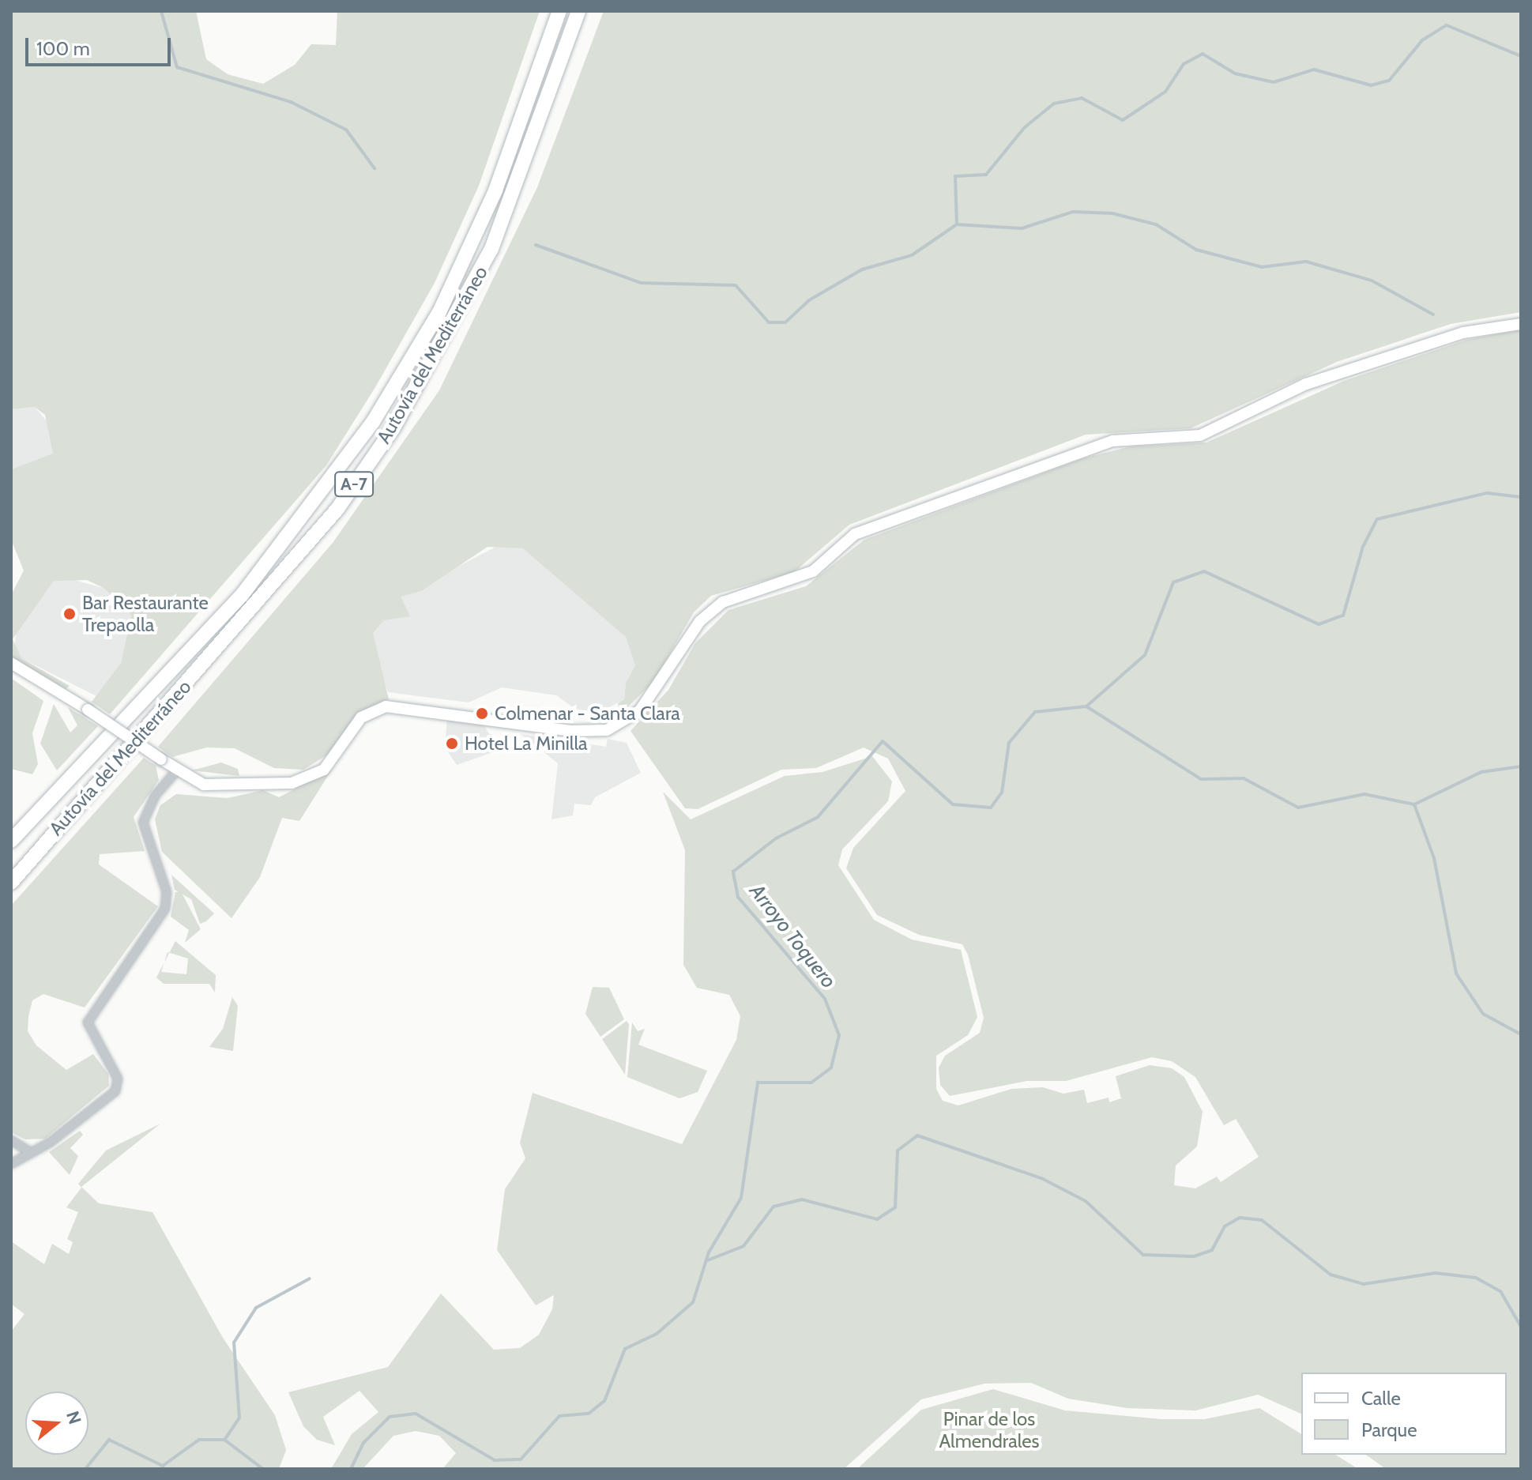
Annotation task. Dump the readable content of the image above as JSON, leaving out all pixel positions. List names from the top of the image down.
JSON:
{
  "streets": {
    "highway": ["Autovía del Mediterráneo", "A-7"]
  },
  "water": ["Arroyo Toquero"],
  "parks": ["Pinar de los Almendrales"],
  "places": ["Bar Restaurante Trepaolla", "Colmenar - Santa Clara", "Hotel La Minilla"],
  "legend": ["Calle", "Parque"],
  "scale_bar": "100 m",
  "north": "right"
}
